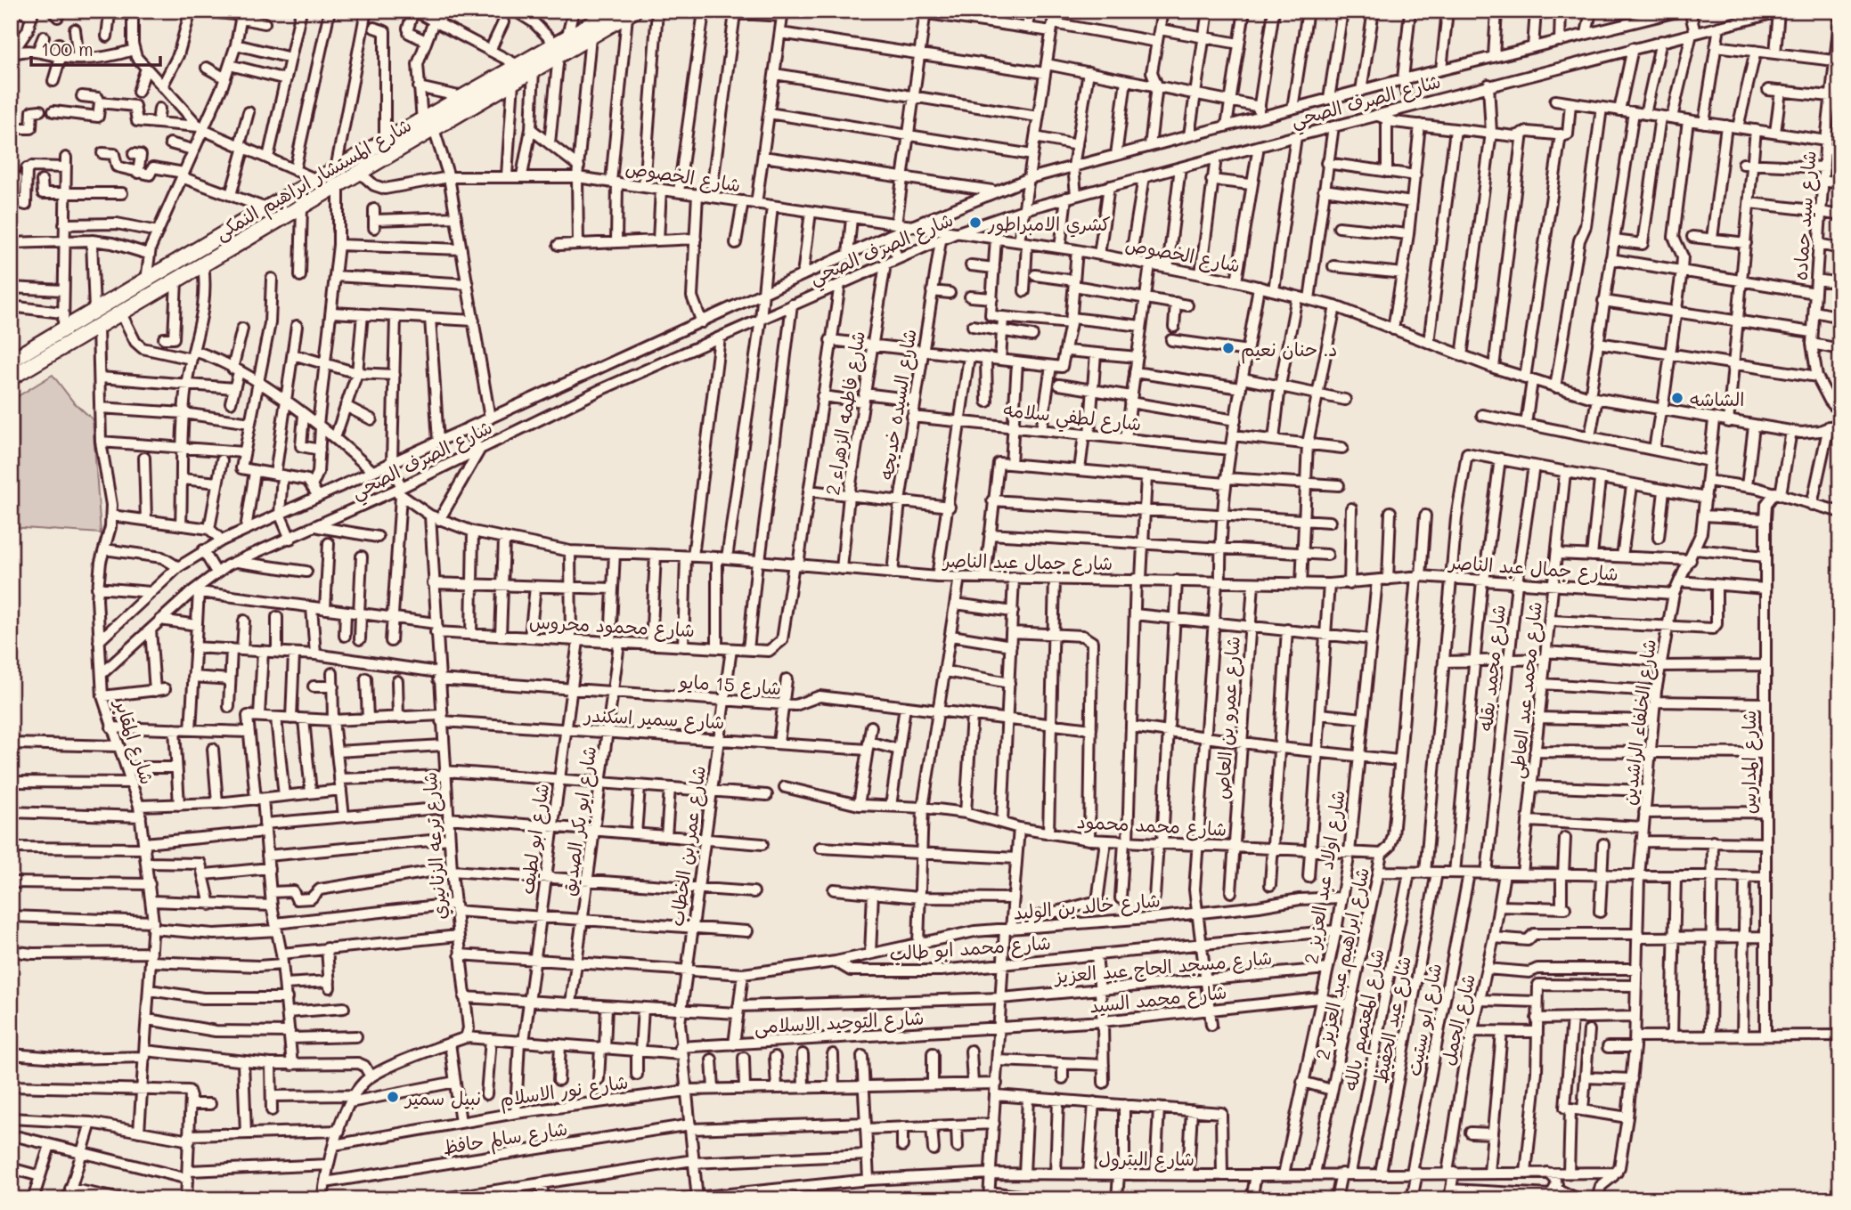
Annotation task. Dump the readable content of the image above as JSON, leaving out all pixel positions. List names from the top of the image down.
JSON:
{
  "streets": {
    "main road": ["شارع المستشار ابراهيم النمكى"],
    "street": [
      "شارع الصرف الصحي",
      "شارع الخصوص",
      "شارع سيد حماده",
      "شارع السيده خديجه",
      "شارع فاطمه الزهراء 2",
      "شارع لطفي سلامه",
      "شارع جمال عبد الناصر",
      "شارع محمود محروس",
      "شارع محمد بقله",
      "شارع 15 مايو",
      "شارع محمد عبد العاطى",
      "شارع سمير اسكندر",
      "شارع عمرو بن العاص",
      "شارع الخلفاء الراشدين",
      "شارع المقابر",
      "شارع المدارس",
      "شارع ابو بكر الصديق",
      "شارع محمد محمود",
      "شارع ابو لطيف",
      "شارع ترعه الزنانيري",
      "شارع عمر بن الخطاب",
      "شارع اولاد عبد العزيز 2",
      "شارع خالد بن الوليد",
      "شارع محمد ابو طالب",
      "شارع ابراهيم عبد العزيز 2",
      "شارع مسجد الحاج عبد العزيز",
      "شارع محمد السيد",
      "شارع المعتصم بالله",
      "شارع عبد الحفيظ",
      "شارع ابو ستيت",
      "شارع الجمل",
      "شارع التوحيد الاسلامى",
      "شارع نور الاسلام",
      "شارع سالم حافظ",
      "شارع البترول"
    ]
  },
  "crossings": [
    ["شارع الصرف الصحي", "شارع الخصوص"],
    ["شارع الصرف الصحي", "شارع السيده خديجه"],
    ["شارع الصرف الصحي", "شارع فاطمه الزهراء 2"],
    ["شارع الصرف الصحي", "شارع جمال عبد الناصر"],
    ["شارع الصرف الصحي", "شارع محمود محروس"],
    ["شارع الصرف الصحي", "شارع المقابر"],
    ["شارع الخصوص", "شارع المستشار ابراهيم النمكى"],
    ["شارع الخصوص", "شارع الخلفاء الراشدين"],
    ["شارع الخصوص", "شارع المدارس"],
    ["شارع المستشار ابراهيم النمكى", "شارع المقابر"],
    ["شارع السيده خديجه", "شارع لطفي سلامه"],
    ["شارع السيده خديجه", "شارع جمال عبد الناصر"],
    ["شارع فاطمه الزهراء 2", "شارع جمال عبد الناصر"],
    ["شارع جمال عبد الناصر", "شارع محمود محروس"],
    ["شارع جمال عبد الناصر", "شارع محمد بقله"],
    ["شارع جمال عبد الناصر", "شارع محمد عبد العاطى"],
    ["شارع جمال عبد الناصر", "شارع عمرو بن العاص"],
    ["شارع جمال عبد الناصر", "شارع الخلفاء الراشدين"],
    ["شارع جمال عبد الناصر", "شارع ابو بكر الصديق"],
    ["شارع جمال عبد الناصر", "شارع ابو لطيف"],
    ["شارع جمال عبد الناصر", "شارع ترعه الزنانيري"],
    ["شارع جمال عبد الناصر", "شارع اولاد عبد العزيز 2"],
    ["شارع جمال عبد الناصر", "شارع ابراهيم عبد العزيز 2"],
    ["شارع محمود محروس", "شارع ابو بكر الصديق"],
    ["شارع محمود محروس", "شارع ابو لطيف"],
    ["شارع محمود محروس", "شارع ترعه الزنانيري"],
    ["شارع محمود محروس", "شارع عمر بن الخطاب"],
    ["شارع 15 مايو", "شارع ابو بكر الصديق"],
    ["شارع 15 مايو", "شارع ابو لطيف"],
    ["شارع 15 مايو", "شارع ترعه الزنانيري"],
    ["شارع 15 مايو", "شارع عمر بن الخطاب"],
    ["شارع سمير اسكندر", "شارع ابو بكر الصديق"],
    ["شارع سمير اسكندر", "شارع ابو لطيف"],
    ["شارع سمير اسكندر", "شارع ترعه الزنانيري"],
    ["شارع سمير اسكندر", "شارع عمر بن الخطاب"],
    ["شارع عمرو بن العاص", "شارع محمد محمود"],
    ["شارع الخلفاء الراشدين", "شارع البترول"],
    ["شارع ابو بكر الصديق", "شارع محمد ابو طالب"],
    ["شارع محمد محمود", "شارع اولاد عبد العزيز 2"],
    ["شارع محمد محمود", "شارع خالد بن الوليد"],
    ["شارع محمد محمود", "شارع ابراهيم عبد العزيز 2"],
    ["شارع ابو لطيف", "شارع محمد ابو طالب"],
    ["شارع ابو لطيف", "شارع التوحيد الاسلامى"],
    ["شارع ابو لطيف", "شارع نور الاسلام"],
    ["شارع ترعه الزنانيري", "شارع محمد ابو طالب"],
    ["شارع ترعه الزنانيري", "شارع التوحيد الاسلامى"],
    ["شارع عمر بن الخطاب", "شارع محمد ابو طالب"],
    ["شارع عمر بن الخطاب", "شارع مسجد الحاج عبد العزيز"],
    ["شارع عمر بن الخطاب", "شارع التوحيد الاسلامى"],
    ["شارع عمر بن الخطاب", "شارع نور الاسلام"],
    ["شارع عمر بن الخطاب", "شارع سالم حافظ"],
    ["شارع عمر بن الخطاب", "شارع البترول"],
    ["شارع اولاد عبد العزيز 2", "شارع خالد بن الوليد"],
    ["شارع اولاد عبد العزيز 2", "شارع محمد ابو طالب"],
    ["شارع اولاد عبد العزيز 2", "شارع مسجد الحاج عبد العزيز"],
    ["شارع اولاد عبد العزيز 2", "شارع محمد السيد"],
    ["شارع اولاد عبد العزيز 2", "شارع البترول"],
    ["شارع خالد بن الوليد", "شارع محمد ابو طالب"],
    ["شارع ابراهيم عبد العزيز 2", "شارع محمد السيد"],
    ["شارع ابراهيم عبد العزيز 2", "شارع البترول"],
    ["شارع محمد السيد", "شارع التوحيد الاسلامى"],
    ["شارع المعتصم بالله", "شارع البترول"],
    ["شارع عبد الحفيظ", "شارع البترول"],
    ["شارع ابو ستيت", "شارع البترول"],
    ["شارع الجمل", "شارع البترول"]
  ],
  "places": [
    "كشري الامبراطور",
    "د. حنان نعيم",
    "الشاشه",
    "نبيل سمير"
  ],
  "scale_bar": "100 m"
}
